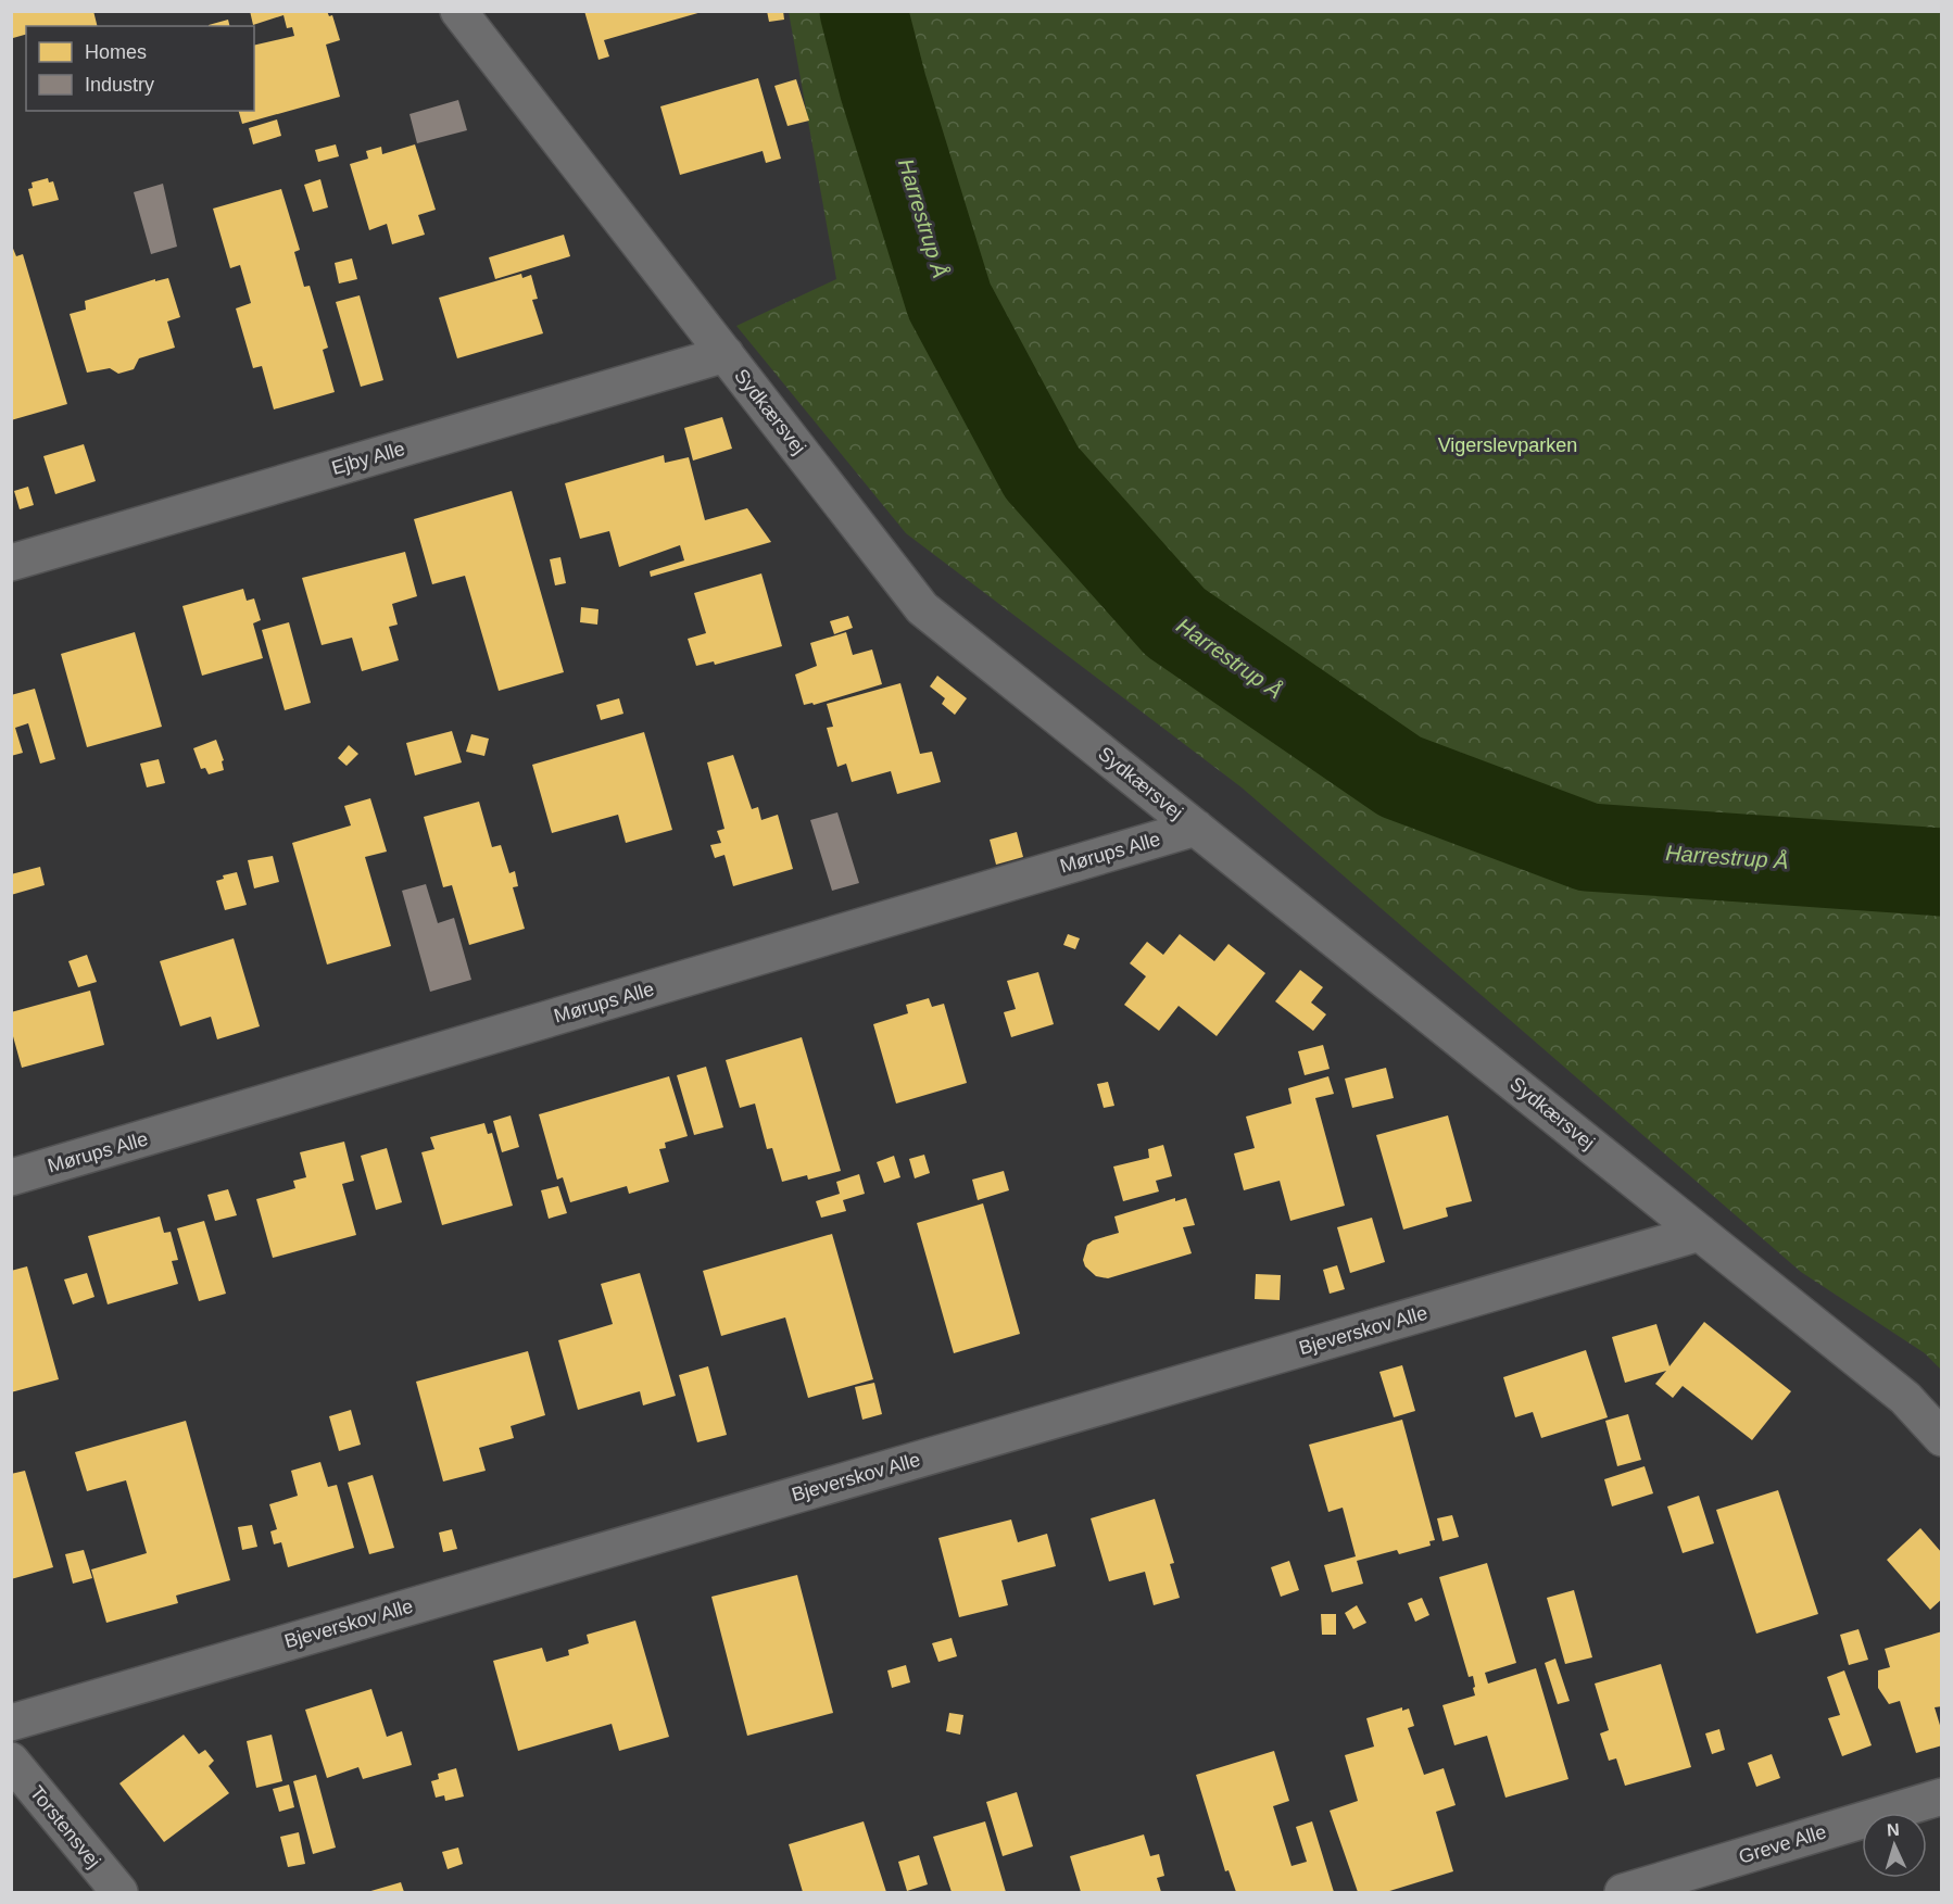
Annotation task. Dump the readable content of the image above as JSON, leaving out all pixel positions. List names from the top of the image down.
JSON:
{
  "streets": {
    "street": [
      "Sydkærsvej",
      "Ejby Alle",
      "Mørups Alle",
      "Bjeverskov Alle",
      "Torstensvej",
      "Greve Alle"
    ]
  },
  "crossings": [
    ["Sydkærsvej", "Ejby Alle"],
    ["Sydkærsvej", "Mørups Alle"],
    ["Sydkærsvej", "Bjeverskov Alle"]
  ],
  "water": ["Harrestrup Å"],
  "parks": ["Vigerslevparken"],
  "legend": ["Homes", "Industry"],
  "north": "top"
}
